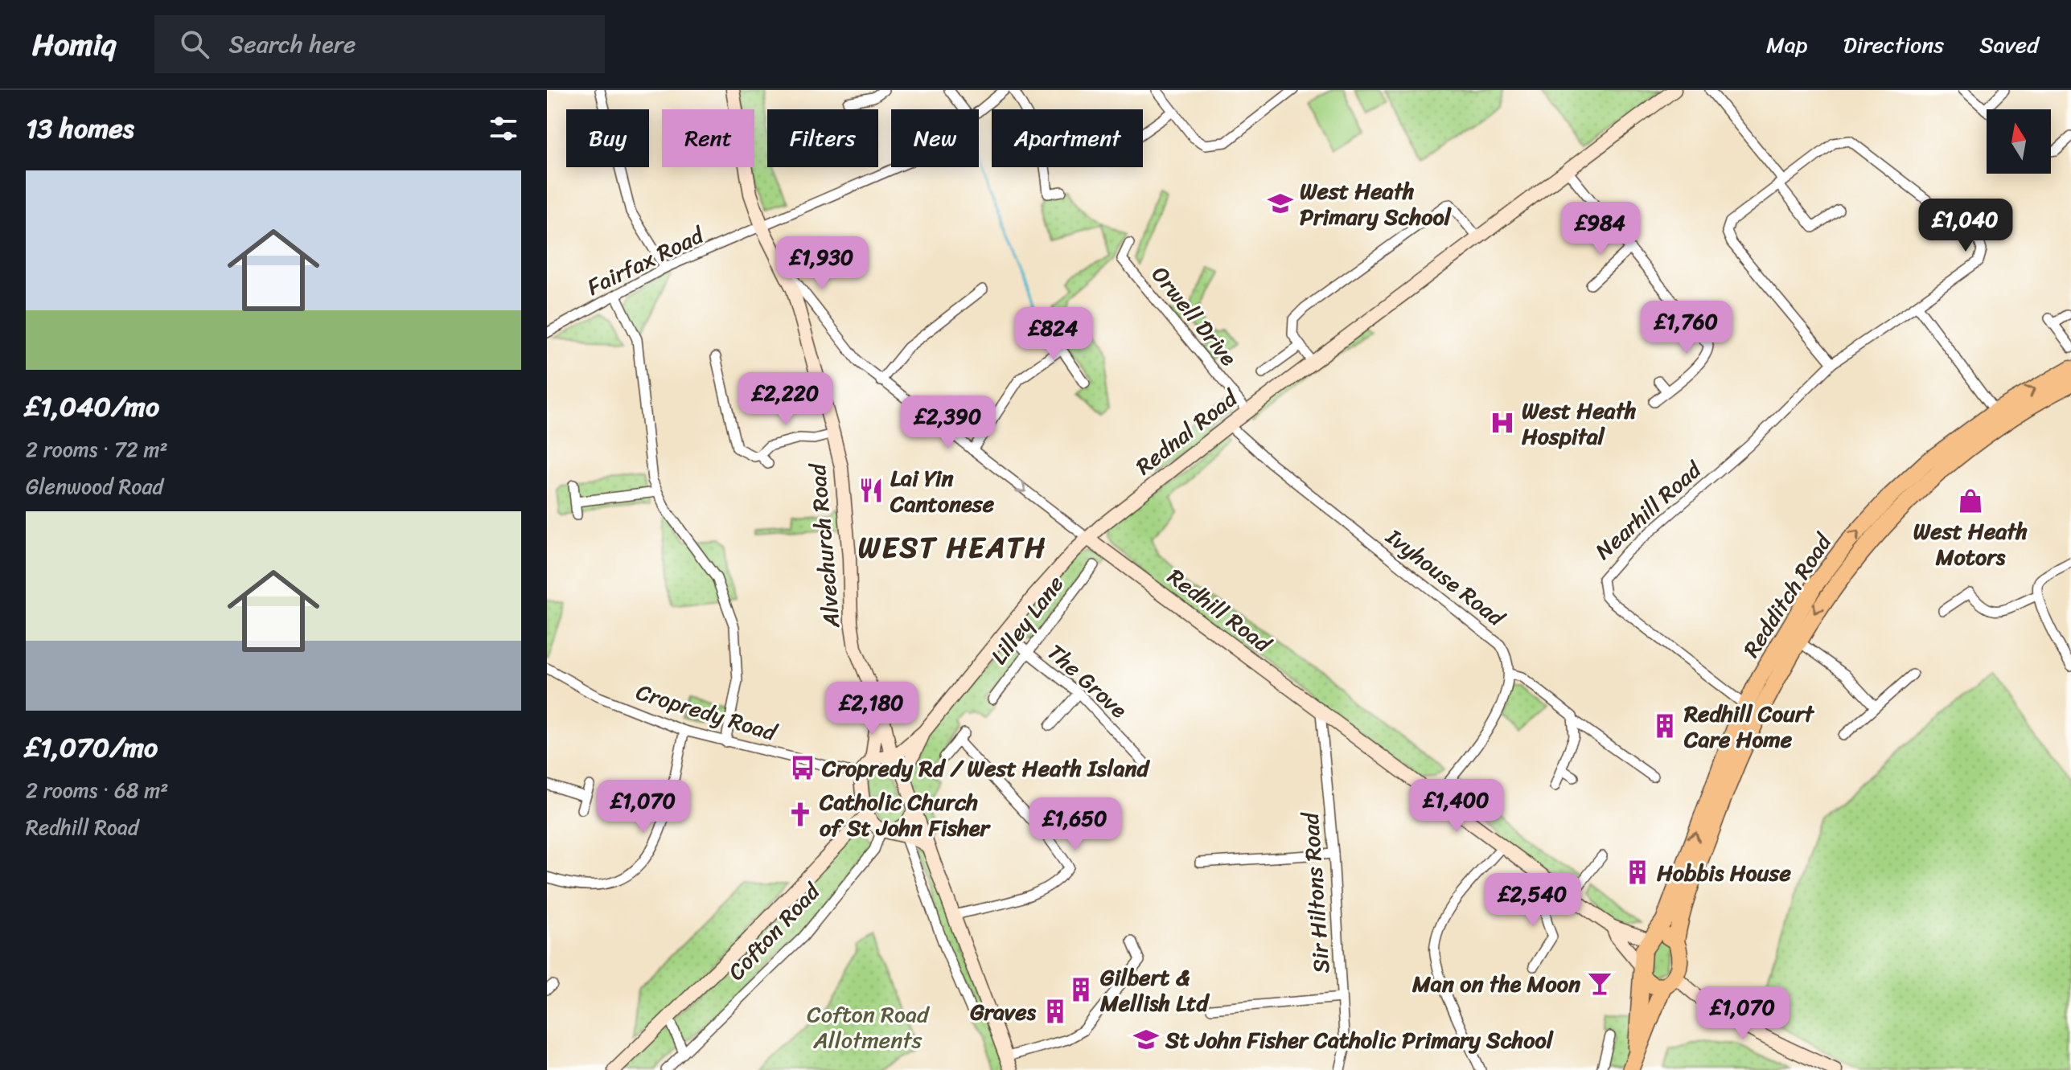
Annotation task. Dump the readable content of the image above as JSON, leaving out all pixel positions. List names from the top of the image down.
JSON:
{
  "streets": {
    "highway": ["Redditch Road"],
    "street": [
      "Fairfax Road",
      "Orwell Drive",
      "Rednal Road",
      "Nearhill Road",
      "Alvechurch Road",
      "Ivyhouse Road",
      "Redhill Road",
      "Lilley Lane",
      "The Grove",
      "Cropredy Road",
      "Sir Hiltons Road",
      "Cofton Road"
    ]
  },
  "crossings": [
    ["Fairfax Road", "Redhill Road"],
    ["Orwell Drive", "Rednal Road"],
    ["Rednal Road", "Ivyhouse Road"],
    ["Rednal Road", "Redhill Road"],
    ["Rednal Road", "Lilley Lane"],
    ["Nearhill Road", "Redditch Road"],
    ["Alvechurch Road", "Redhill Road"],
    ["Alvechurch Road", "Lilley Lane"],
    ["Redditch Road", "Redhill Road"],
    ["Redhill Road", "Lilley Lane"],
    ["Redhill Road", "Sir Hiltons Road"],
    ["Lilley Lane", "The Grove"]
  ],
  "districts": ["WEST HEATH"],
  "parks": ["Cofton Road Allotments"],
  "places": {
    "school or university": ["West Heath Primary School", "St John Fisher Catholic Primary School"],
    "hospital": ["West Heath Hospital"],
    "restaurant": ["Lai Yin Cantonese"],
    "shop": ["West Heath Motors"],
    "building": [
      "Redhill Court Care Home",
      "Hobbis House",
      "Gilbert & Mellish Ltd",
      "Graves"
    ],
    "bus stop": ["Cropredy Rd / West Heath Island"],
    "church": ["Catholic Church of St John Fisher"],
    "bar": ["Man on the Moon"]
  },
  "north": "top",
  "page": {
    "header": "Homiq",
    "search": "Search here",
    "nav": ["Map", "Directions", "Saved"],
    "heading": "13 homes",
    "chip": [
      "Buy",
      "Rent",
      "Filters",
      "New",
      "Apartment"
    ],
    "list": [
      {
        "name": "£1,040/mo",
        "note": "2 rooms · 72 m² · Glenwood Road"
      },
      {
        "name": "£1,070/mo",
        "note": "2 rooms · 68 m² · Redhill Road"
      }
    ],
    "price": [
      "£1,040",
      "£984",
      "£1,930",
      "£1,760",
      "£824",
      "£2,220",
      "£2,390",
      "£2,180",
      "£1,400",
      "£1,070",
      "£1,650",
      "£2,540",
      "£1,070"
    ]
  }
}
